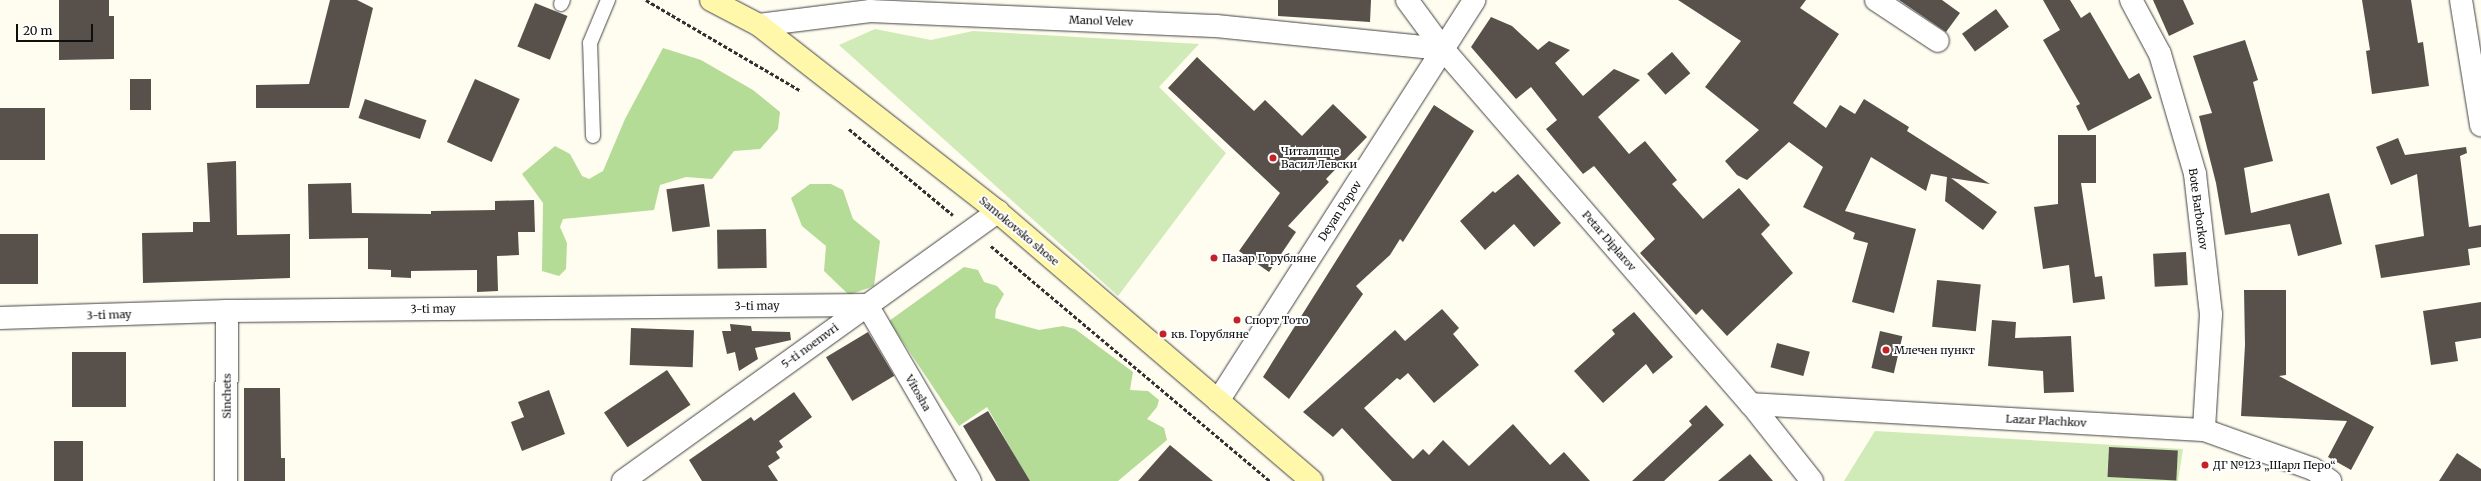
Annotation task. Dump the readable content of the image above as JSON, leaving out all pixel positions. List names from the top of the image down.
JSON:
{
  "streets": {
    "main road": ["Samokovsko shose"],
    "street": [
      "Manol Velev",
      "Bote Barborkov",
      "Deyan Popov",
      "Petar Diplarov",
      "3-ti may",
      "5-ti noemvri",
      "Vitosha",
      "Sinchets",
      "Lazar Plachkov"
    ]
  },
  "crossings": [
    ["Manol Velev", "Deyan Popov"],
    ["Manol Velev", "Samokovsko shose"],
    ["Manol Velev", "Petar Diplarov"],
    ["Bote Barborkov", "Lazar Plachkov"],
    ["Deyan Popov", "Samokovsko shose"],
    ["Deyan Popov", "Petar Diplarov"],
    ["Samokovsko shose", "5-ti noemvri"],
    ["Petar Diplarov", "Lazar Plachkov"],
    ["3-ti may", "5-ti noemvri"],
    ["3-ti may", "Vitosha"],
    ["3-ti may", "Sinchets"],
    ["5-ti noemvri", "Vitosha"]
  ],
  "places": [
    "Читалище Васил Левски",
    "Пазар Горубляне",
    "Спорт Тото",
    "кв. Горубляне",
    "Млечен пункт",
    "ДГ №123 „Шарл Перо“"
  ],
  "scale_bar": "20 m"
}
